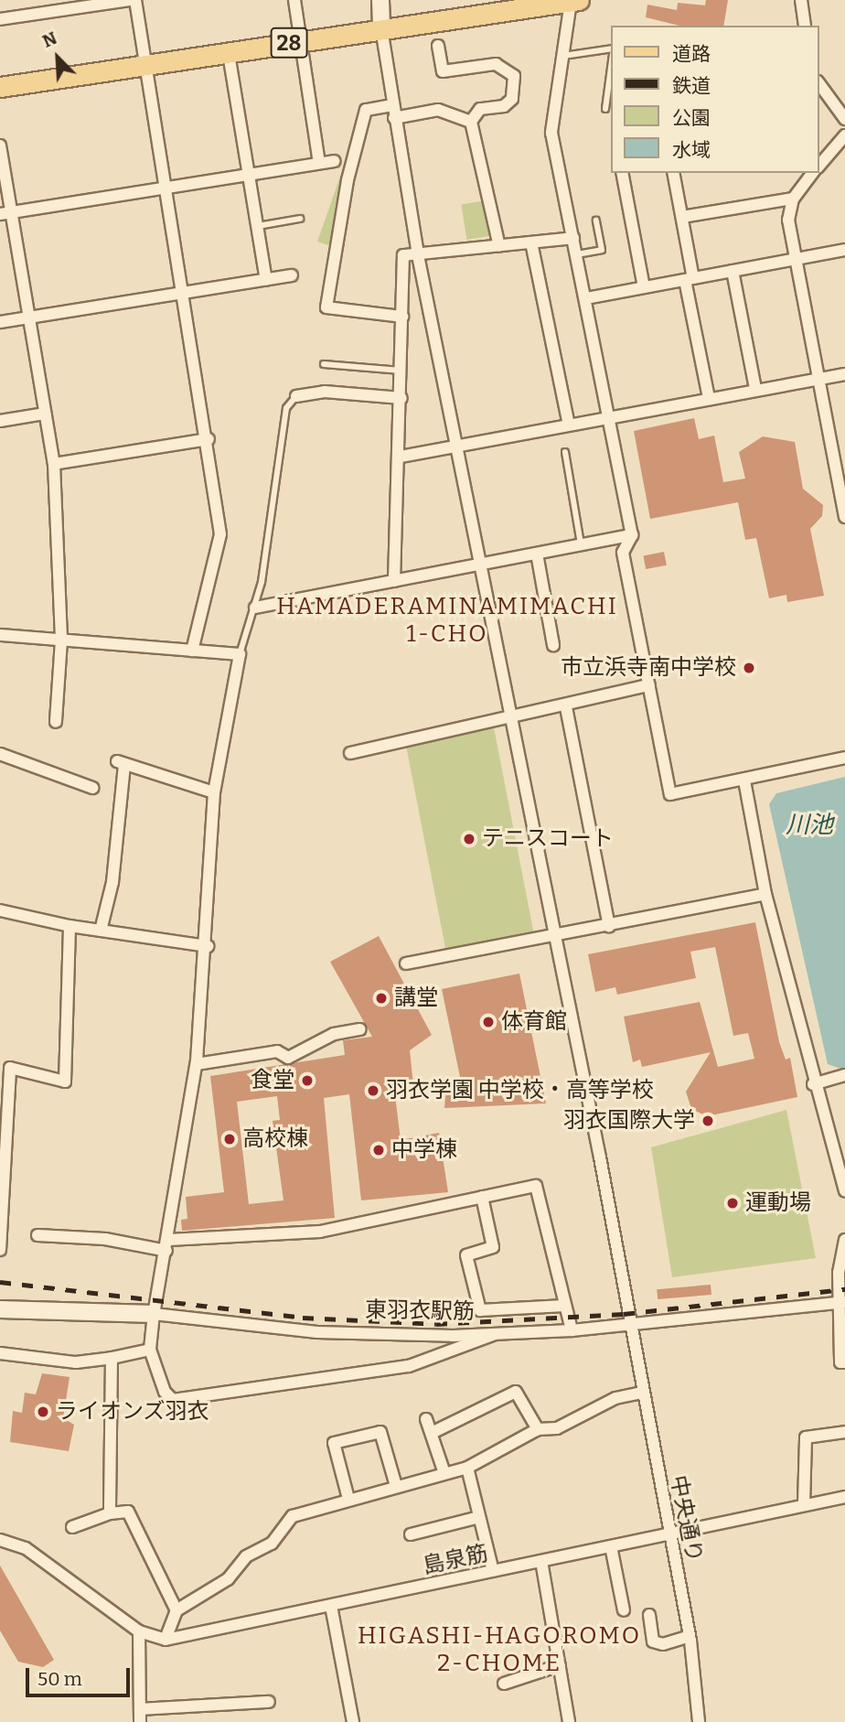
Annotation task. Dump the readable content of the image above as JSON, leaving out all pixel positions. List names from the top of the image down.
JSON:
{
  "streets": {
    "main road": ["28"],
    "street": ["東羽衣駅筋", "中央通り", "島泉筋"]
  },
  "crossings": [
    ["28", "中央通り"],
    ["東羽衣駅筋", "中央通り"],
    ["中央通り", "島泉筋"]
  ],
  "districts": ["HAMADERAMINAMIMACHI 1-CHO", "HIGASHI-HAGOROMO 2-CHOME"],
  "water": ["川池"],
  "places": [
    "市立浜寺南中学校",
    "テニスコート",
    "講堂",
    "体育館",
    "食堂",
    "羽衣学園 中学校・高等学校",
    "羽衣国際大学",
    "高校棟",
    "中学棟",
    "運動場",
    "ライオンズ羽衣"
  ],
  "legend": [
    "道路",
    "鉄道",
    "公園",
    "水域"
  ],
  "scale_bar": "50 m",
  "north": "top left"
}
